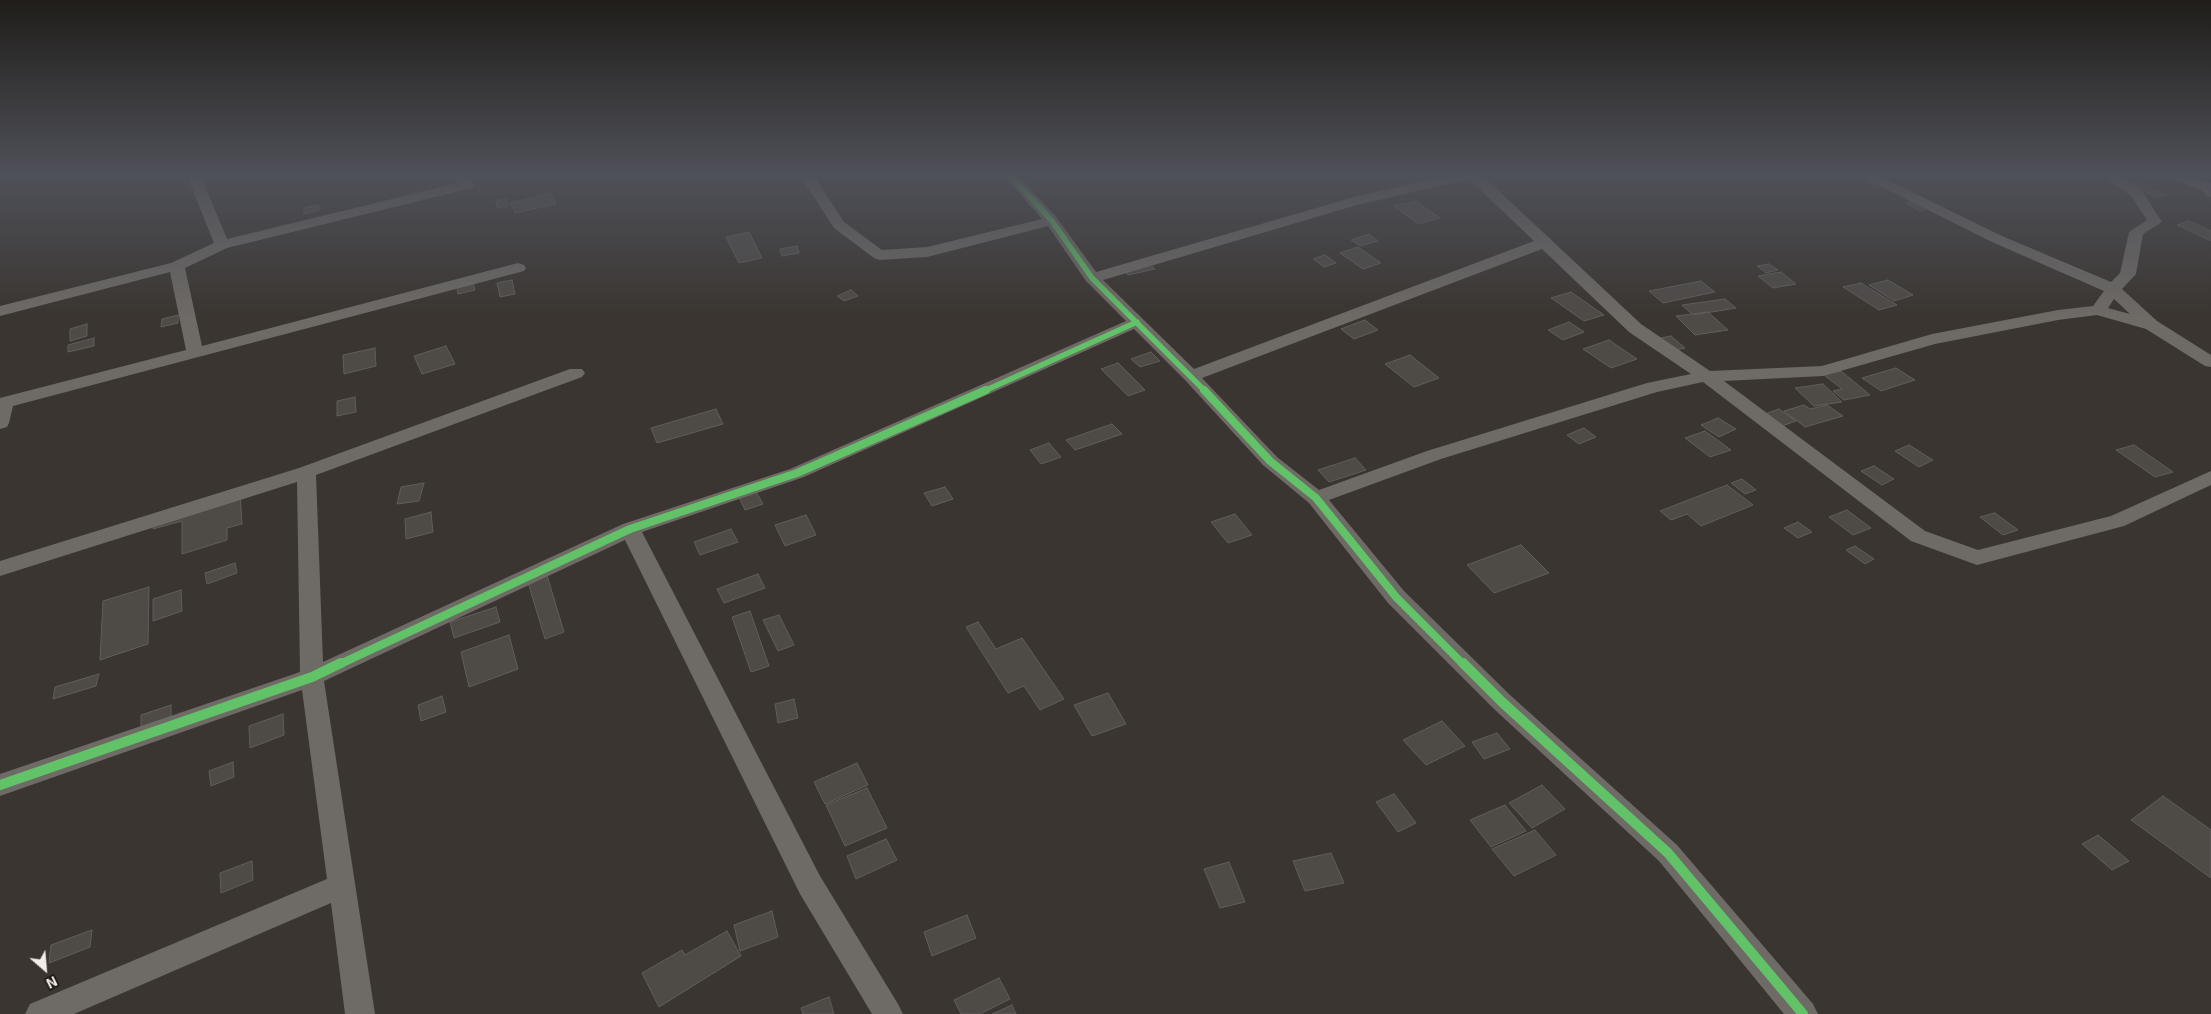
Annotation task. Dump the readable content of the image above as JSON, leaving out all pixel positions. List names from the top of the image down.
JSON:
{
  "north": "bottom right"
}
